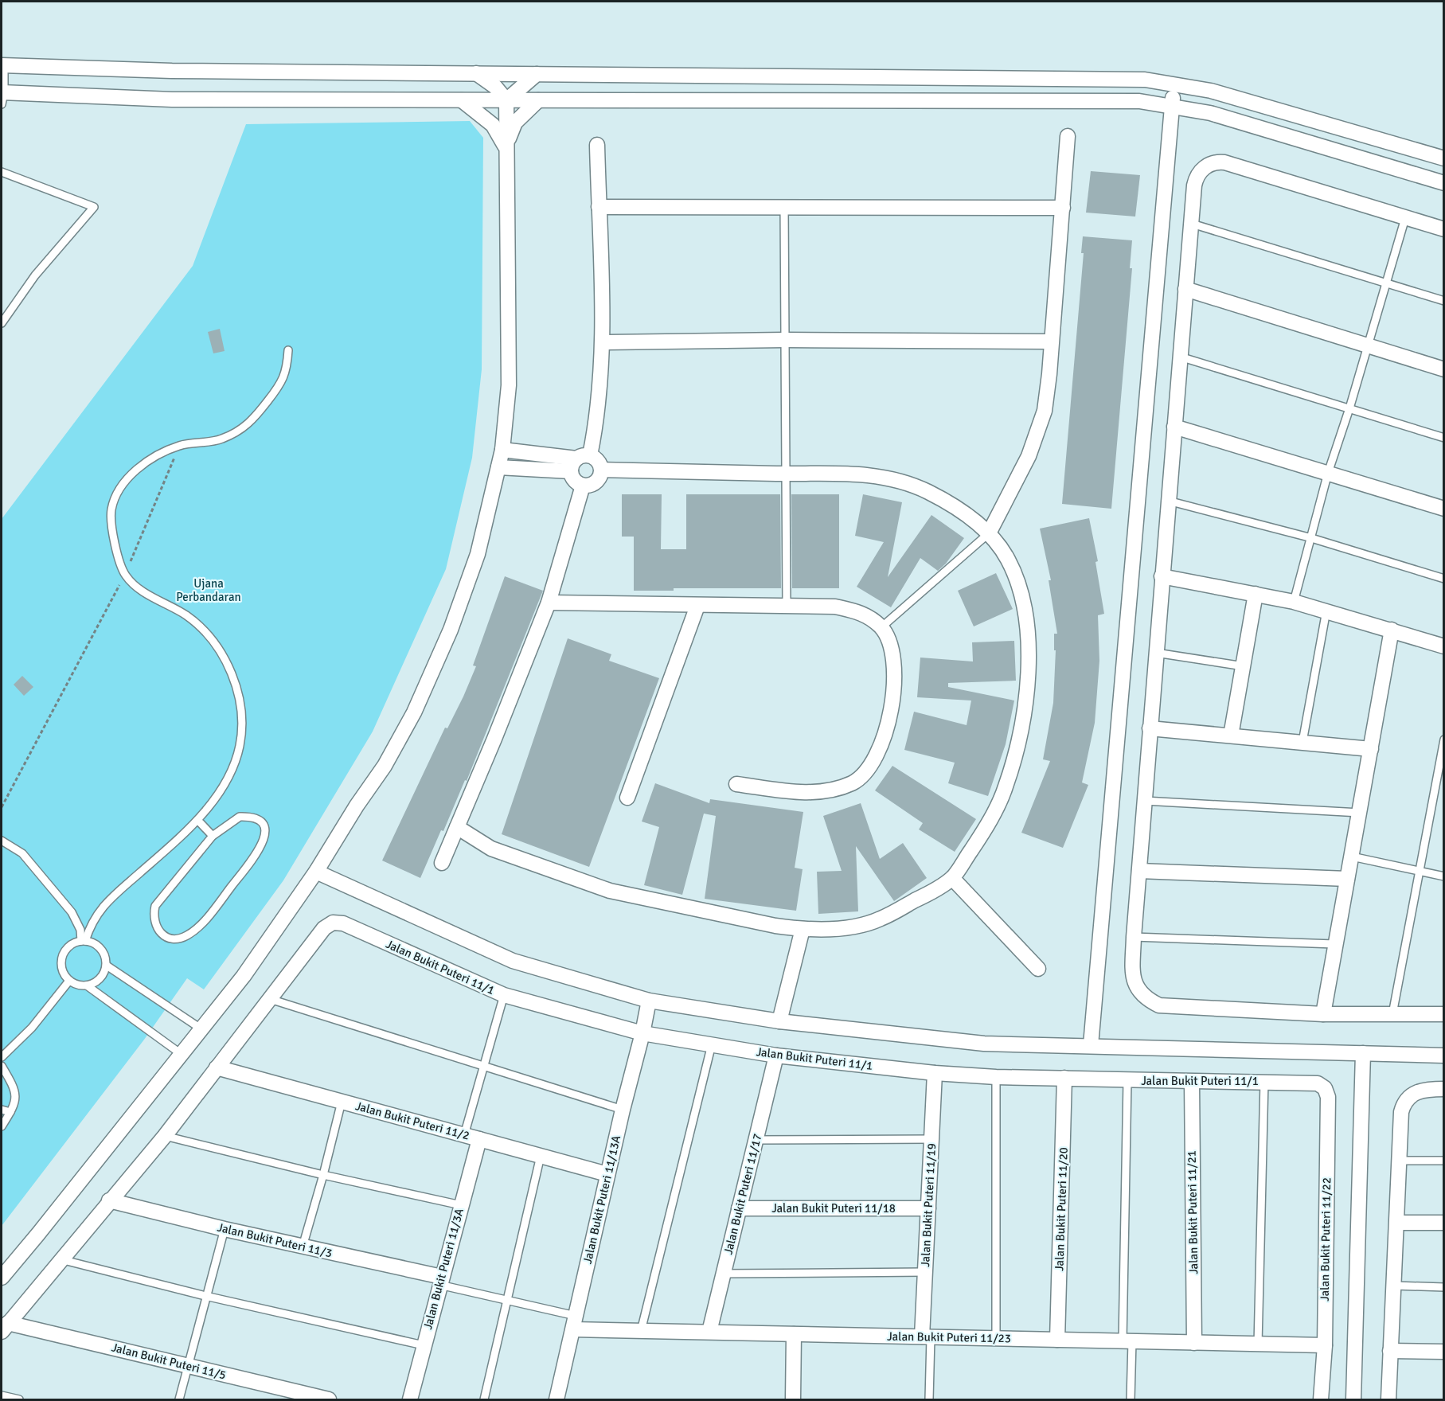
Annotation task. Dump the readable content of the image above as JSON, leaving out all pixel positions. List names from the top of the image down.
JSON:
{
  "streets": {
    "street": [
      "Jalan Bukit Puteri 11/1",
      "Jalan Bukit Puteri 11/2",
      "Jalan Bukit Puteri 11/17",
      "Jalan Bukit Puteri 11/13A",
      "Jalan Bukit Puteri 11/19",
      "Jalan Bukit Puteri 11/18",
      "Jalan Bukit Puteri 11/20",
      "Jalan Bukit Puteri 11/21",
      "Jalan Bukit Puteri 11/22",
      "Jalan Bukit Puteri 11/3",
      "Jalan Bukit Puteri 11/3A",
      "Jalan Bukit Puteri 11/23",
      "Jalan Bukit Puteri 11/5"
    ]
  },
  "crossings": [
    ["Jalan Bukit Puteri 11/1", "Jalan Bukit Puteri 11/17"],
    ["Jalan Bukit Puteri 11/1", "Jalan Bukit Puteri 11/13A"],
    ["Jalan Bukit Puteri 11/1", "Jalan Bukit Puteri 11/19"],
    ["Jalan Bukit Puteri 11/1", "Jalan Bukit Puteri 11/20"],
    ["Jalan Bukit Puteri 11/1", "Jalan Bukit Puteri 11/21"],
    ["Jalan Bukit Puteri 11/1", "Jalan Bukit Puteri 11/22"],
    ["Jalan Bukit Puteri 11/2", "Jalan Bukit Puteri 11/13A"],
    ["Jalan Bukit Puteri 11/2", "Jalan Bukit Puteri 11/3A"],
    ["Jalan Bukit Puteri 11/17", "Jalan Bukit Puteri 11/18"],
    ["Jalan Bukit Puteri 11/17", "Jalan Bukit Puteri 11/23"],
    ["Jalan Bukit Puteri 11/13A", "Jalan Bukit Puteri 11/23"],
    ["Jalan Bukit Puteri 11/19", "Jalan Bukit Puteri 11/18"],
    ["Jalan Bukit Puteri 11/19", "Jalan Bukit Puteri 11/23"],
    ["Jalan Bukit Puteri 11/20", "Jalan Bukit Puteri 11/23"],
    ["Jalan Bukit Puteri 11/21", "Jalan Bukit Puteri 11/23"],
    ["Jalan Bukit Puteri 11/22", "Jalan Bukit Puteri 11/23"],
    ["Jalan Bukit Puteri 11/3", "Jalan Bukit Puteri 11/3A"]
  ],
  "parks": ["Ujana Perbandaran"]
}
